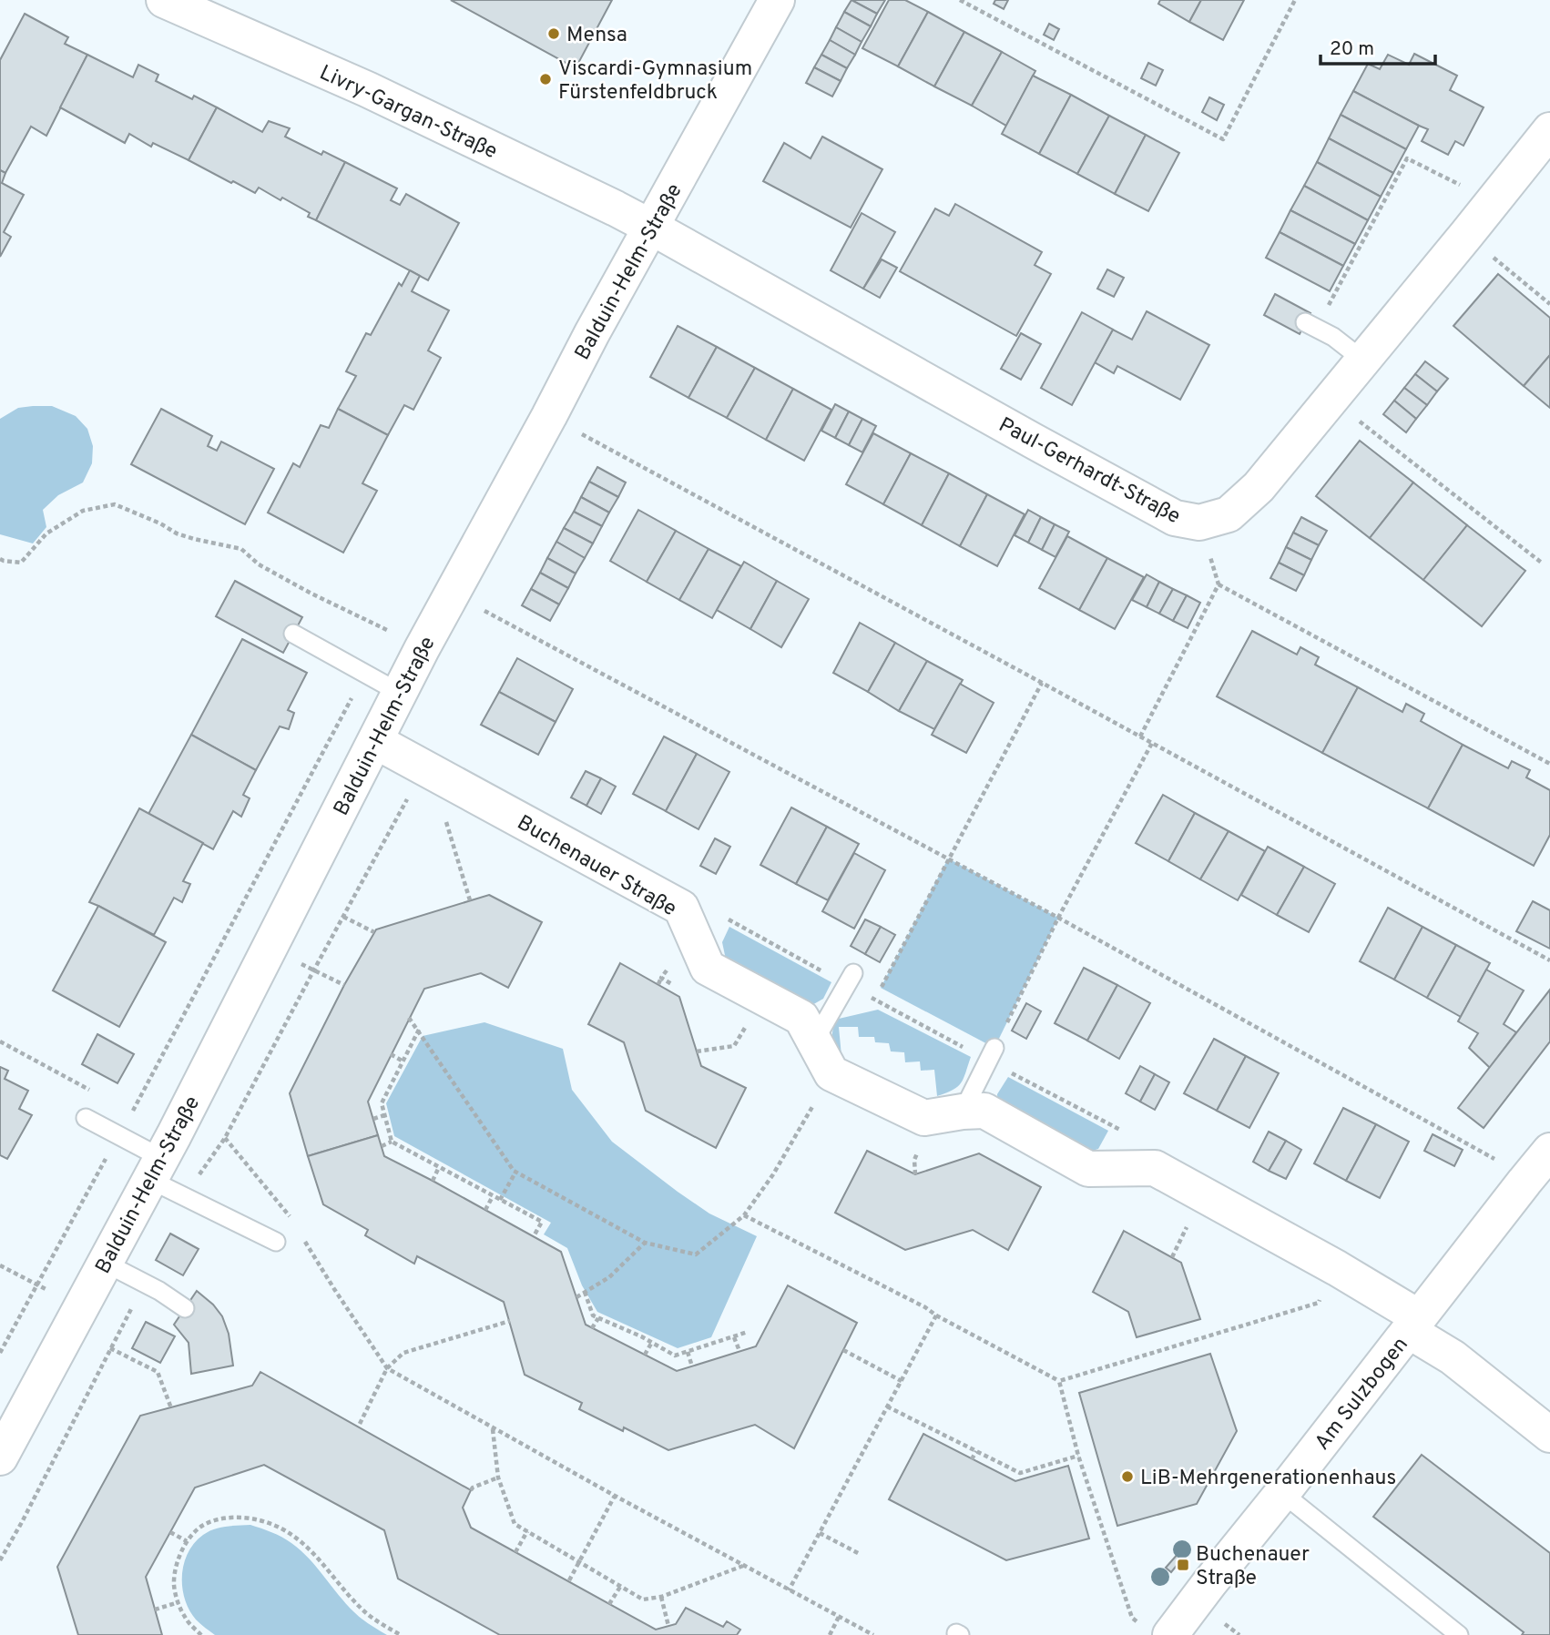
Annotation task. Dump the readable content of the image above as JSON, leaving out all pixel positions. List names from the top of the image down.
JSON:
{
  "streets": {
    "street": [
      "Livry-Gargan-Straße",
      "Balduin-Helm-Straße",
      "Paul-Gerhardt-Straße",
      "Buchenauer Straße",
      "Am Sulzbogen"
    ]
  },
  "crossings": [
    ["Livry-Gargan-Straße", "Balduin-Helm-Straße"],
    ["Livry-Gargan-Straße", "Paul-Gerhardt-Straße"],
    ["Balduin-Helm-Straße", "Paul-Gerhardt-Straße"],
    ["Balduin-Helm-Straße", "Buchenauer Straße"]
  ],
  "places": {
    "other": ["Mensa", "Viscardi-Gymnasium Fürstenfeldbruck", "LiB-Mehrgenerationenhaus"],
    "transit": ["Buchenauer Straße"]
  },
  "scale_bar": "20 m"
}
